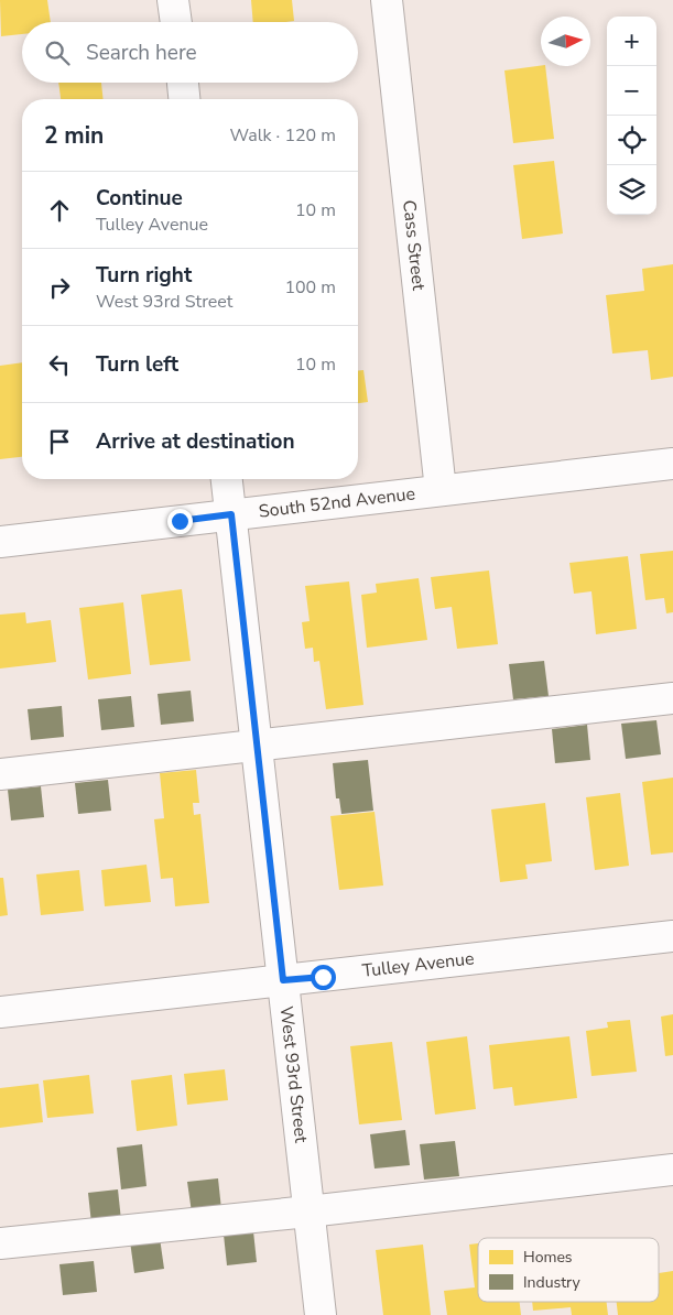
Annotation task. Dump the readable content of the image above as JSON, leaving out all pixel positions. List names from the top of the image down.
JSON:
{
  "streets": {
    "street": [
      "Cass Street",
      "South 52nd Avenue",
      "Tulley Avenue",
      "West 93rd Street"
    ]
  },
  "crossings": [
    ["Cass Street", "South 52nd Avenue"],
    ["South 52nd Avenue", "West 93rd Street"],
    ["Tulley Avenue", "West 93rd Street"]
  ],
  "legend": ["Homes", "Industry"],
  "north": "right",
  "page": {
    "map_buttons": ["+", "−"],
    "search": "Search here",
    "heading": ["2 min", "Walk · 120 m"],
    "list": [
      ["Continue", "Tulley Avenue", "10 m"],
      ["Turn right", "West 93rd Street", "100 m"],
      ["Turn left", "10 m"],
      "Arrive at destination"
    ]
  }
}
